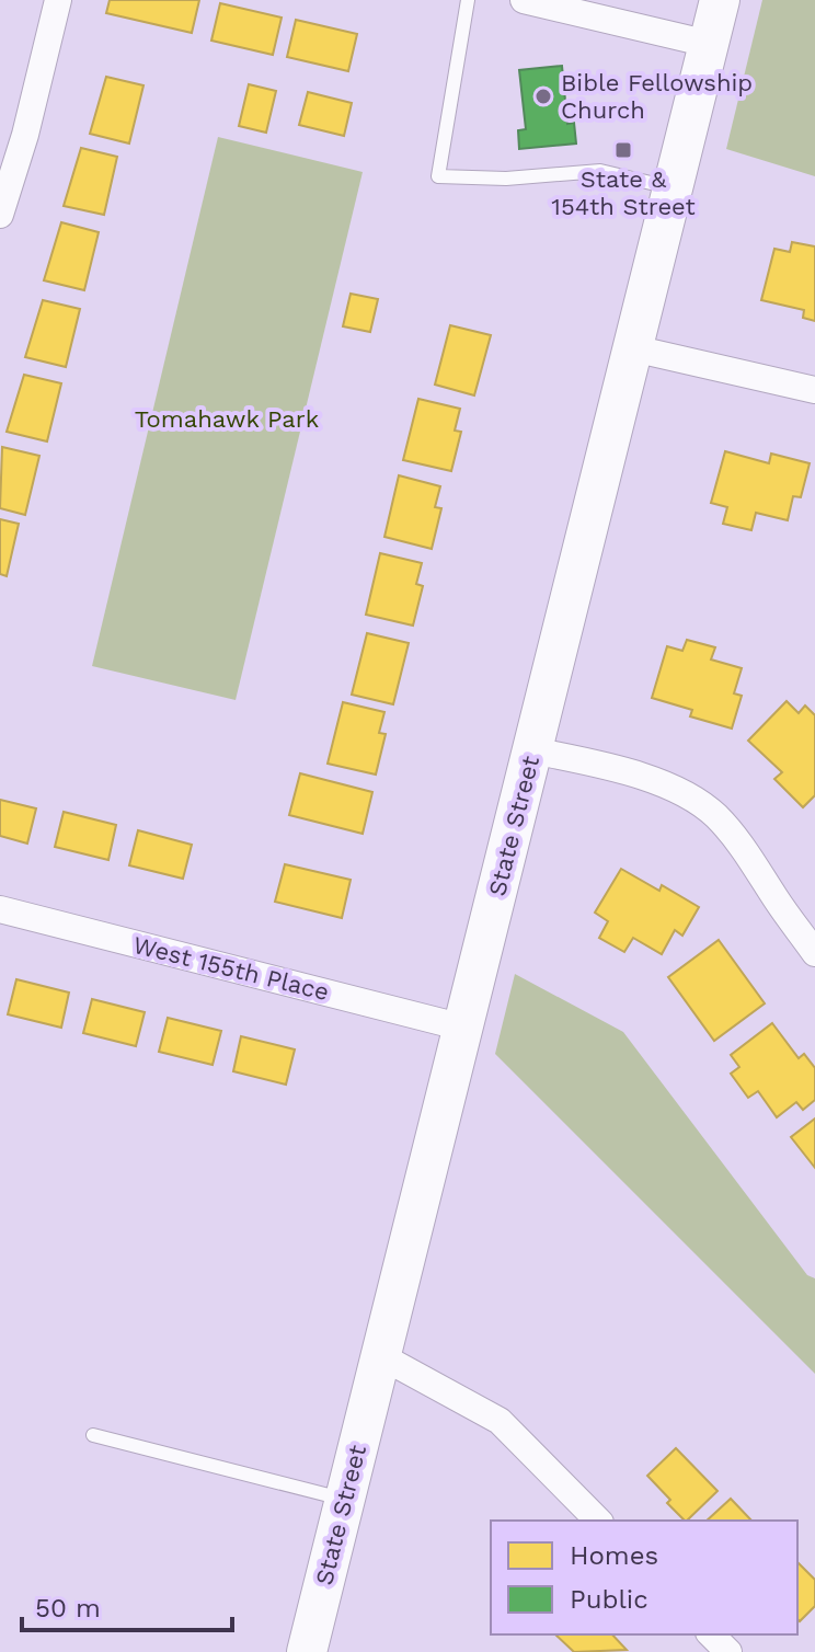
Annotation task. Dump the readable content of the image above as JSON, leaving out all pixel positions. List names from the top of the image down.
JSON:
{
  "streets": {
    "main road": ["State Street"],
    "street": ["West 155th Place"]
  },
  "crossings": [
    ["State Street", "West 155th Place"]
  ],
  "parks": ["Tomahawk Park"],
  "places": {
    "other": ["Bible Fellowship Church"],
    "transit": ["State & 154th Street"]
  },
  "legend": ["Homes", "Public"],
  "scale_bar": "50 m"
}
